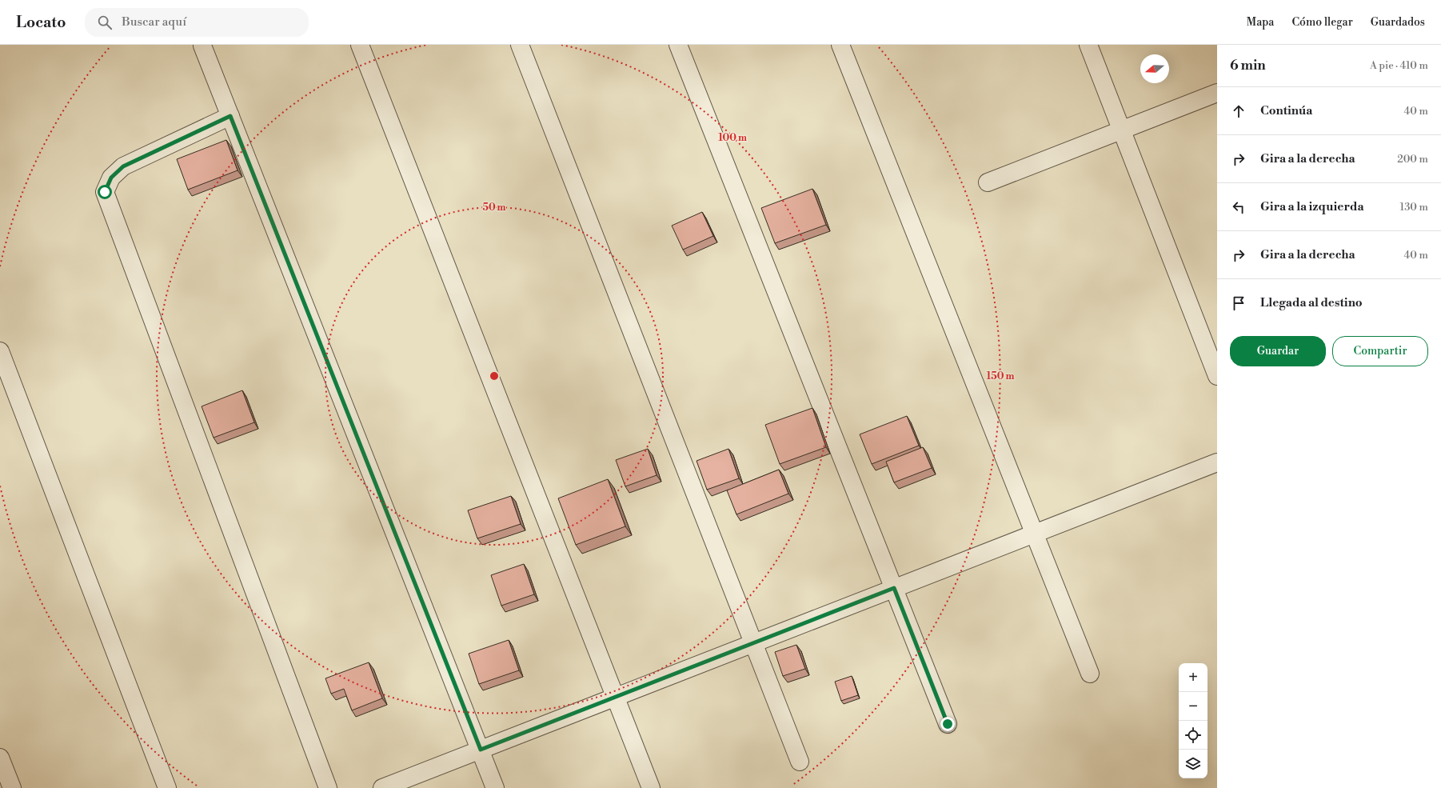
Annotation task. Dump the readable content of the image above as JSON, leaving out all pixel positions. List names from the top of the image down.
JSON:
{
  "north": "left",
  "page": {
    "header": "Locato",
    "search": "Buscar aquí",
    "nav": ["Mapa", "Cómo llegar", "Guardados"],
    "heading": ["6 min", "A pie · 410 m"],
    "list": [
      ["Continúa", "40 m"],
      ["Gira a la derecha", "200 m"],
      ["Gira a la izquierda", "130 m"],
      ["Gira a la derecha", "40 m"],
      "Llegada al destino"
    ],
    "buttons": ["Guardar", "Compartir"],
    "map_buttons": ["+", "−"]
  },
  "rings": ["100 m", "50 m", "150 m"]
}
